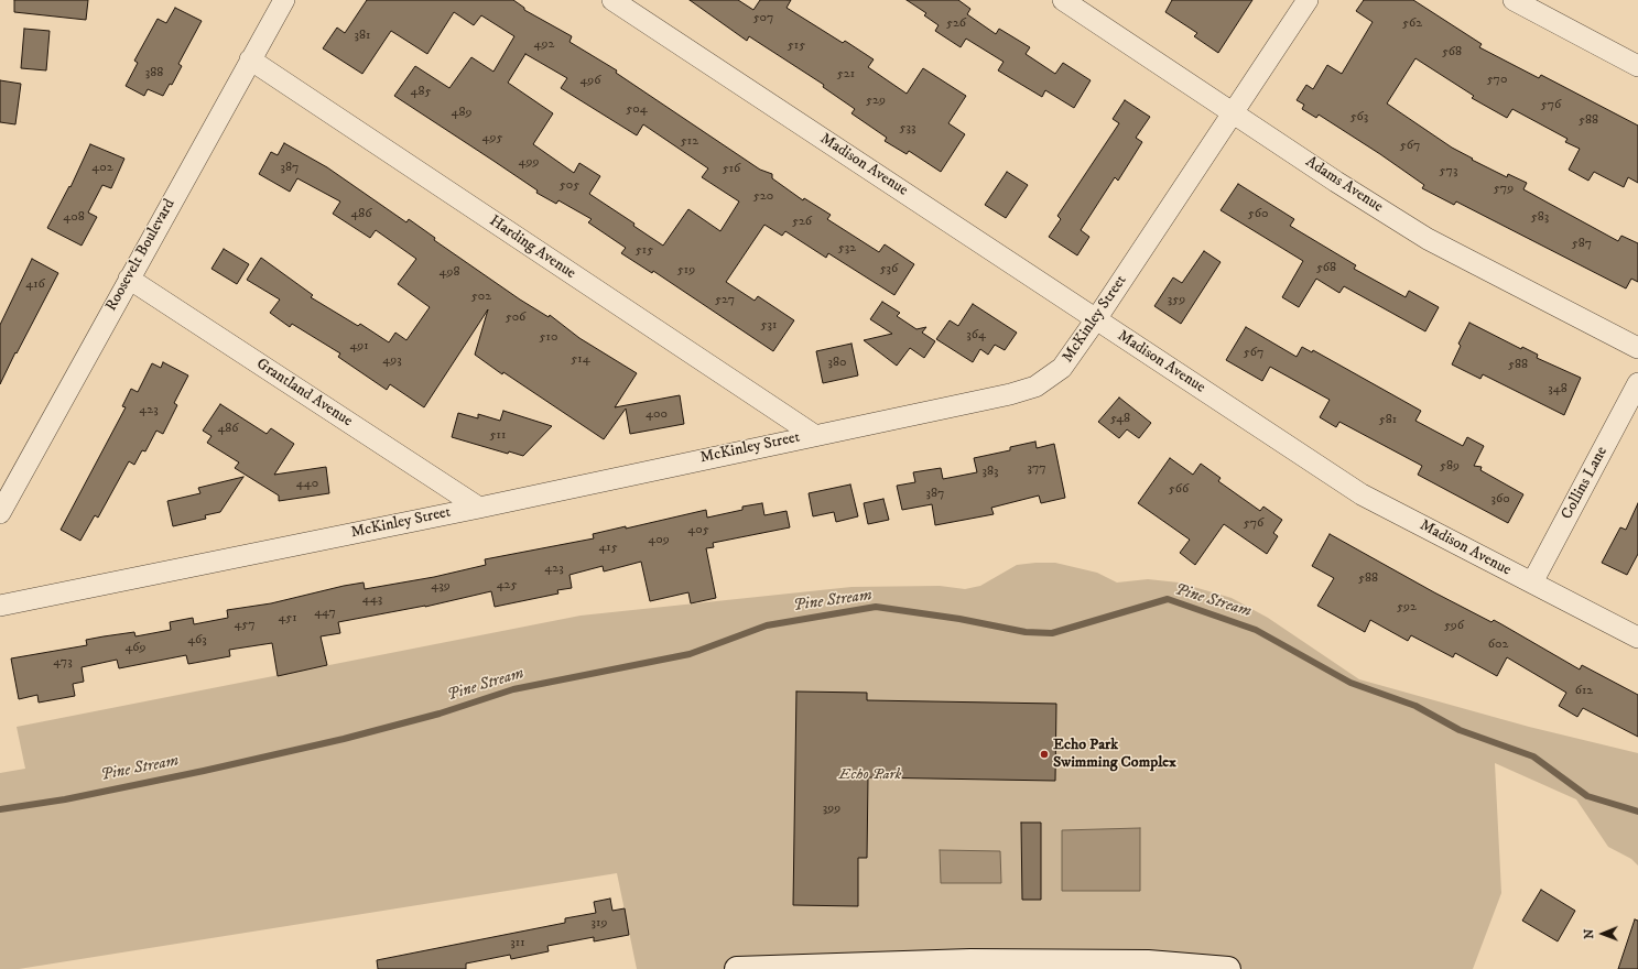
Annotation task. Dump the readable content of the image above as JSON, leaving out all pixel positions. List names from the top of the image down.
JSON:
{
  "streets": {
    "street": [
      "Madison Avenue",
      "Adams Avenue",
      "Harding Avenue",
      "Roosevelt Boulevard",
      "McKinley Street",
      "Grantland Avenue",
      "Collins Lane"
    ]
  },
  "crossings": [
    ["Madison Avenue", "McKinley Street"],
    ["Madison Avenue", "Collins Lane"],
    ["Adams Avenue", "McKinley Street"],
    ["Harding Avenue", "Roosevelt Boulevard"],
    ["Harding Avenue", "McKinley Street"],
    ["Roosevelt Boulevard", "Grantland Avenue"],
    ["McKinley Street", "Grantland Avenue"]
  ],
  "water": ["Pine Stream"],
  "parks": ["Echo Park"],
  "places": ["Echo Park Swimming Complex"],
  "house_numbers": [
    "507",
    "526",
    "562",
    "381",
    "492",
    "515",
    "568",
    "388",
    "521",
    "570",
    "496",
    "485",
    "529",
    "576",
    "504",
    "489",
    "563",
    "588",
    "533",
    "495",
    "512",
    "567",
    "499",
    "402",
    "387",
    "516",
    "573",
    "505",
    "579",
    "520",
    "486",
    "560",
    "408",
    "583",
    "526",
    "587",
    "532",
    "515",
    "568",
    "536",
    "519",
    "498",
    "416",
    "502",
    "527",
    "359",
    "506",
    "531",
    "364",
    "510",
    "491",
    "567",
    "514",
    "493",
    "380",
    "588",
    "348",
    "423",
    "400",
    "548",
    "581",
    "486",
    "511",
    "589",
    "377",
    "383",
    "440",
    "566",
    "387",
    "360",
    "576",
    "405",
    "409",
    "415",
    "423",
    "588",
    "425",
    "439",
    "443",
    "592",
    "447",
    "451",
    "457",
    "596",
    "463",
    "602",
    "469",
    "473",
    "612",
    "399",
    "319",
    "311"
  ],
  "north": "left"
}
